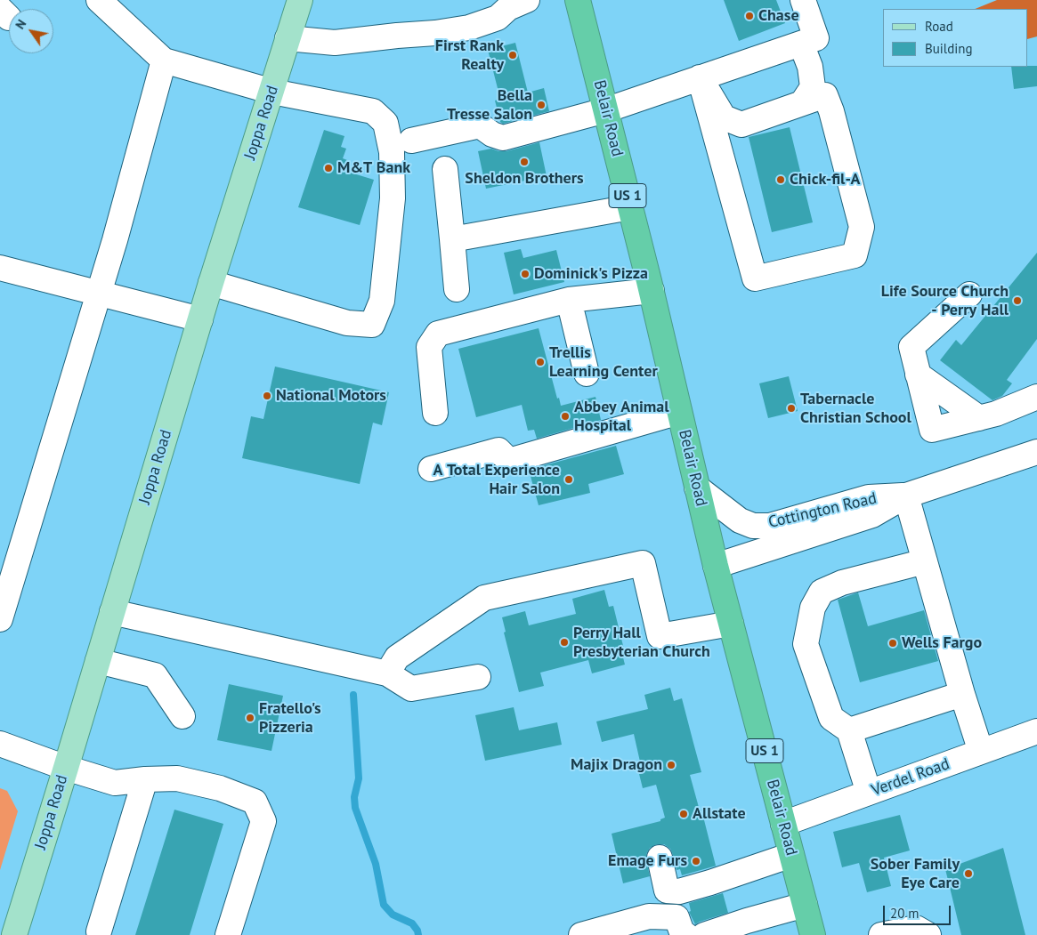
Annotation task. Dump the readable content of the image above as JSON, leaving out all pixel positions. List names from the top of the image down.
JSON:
{
  "streets": {
    "highway": ["Belair Road", "US 1"],
    "main road": ["Joppa Road"],
    "street": ["Cottington Road", "Verdel Road"]
  },
  "crossings": [
    ["Belair Road", "Cottington Road"],
    ["Belair Road", "Verdel Road"]
  ],
  "places": [
    "Chase",
    "First Rank Realty",
    "Bella Tresse Salon",
    "Sheldon Brothers",
    "M&T Bank",
    "Chick-fil-A",
    "Dominick's Pizza",
    "Life Source Church - Perry Hall",
    "Trellis Learning Center",
    "National Motors",
    "Tabernacle Christian School",
    "Abbey Animal Hospital",
    "A Total Experience Hair Salon",
    "Perry Hall Presbyterian Church",
    "Wells Fargo",
    "Fratello's Pizzeria",
    "Majix Dragon",
    "Allstate",
    "Emage Furs",
    "Sober Family Eye Care"
  ],
  "legend": ["Road", "Building"],
  "scale_bar": "20 m",
  "north": "top left"
}
